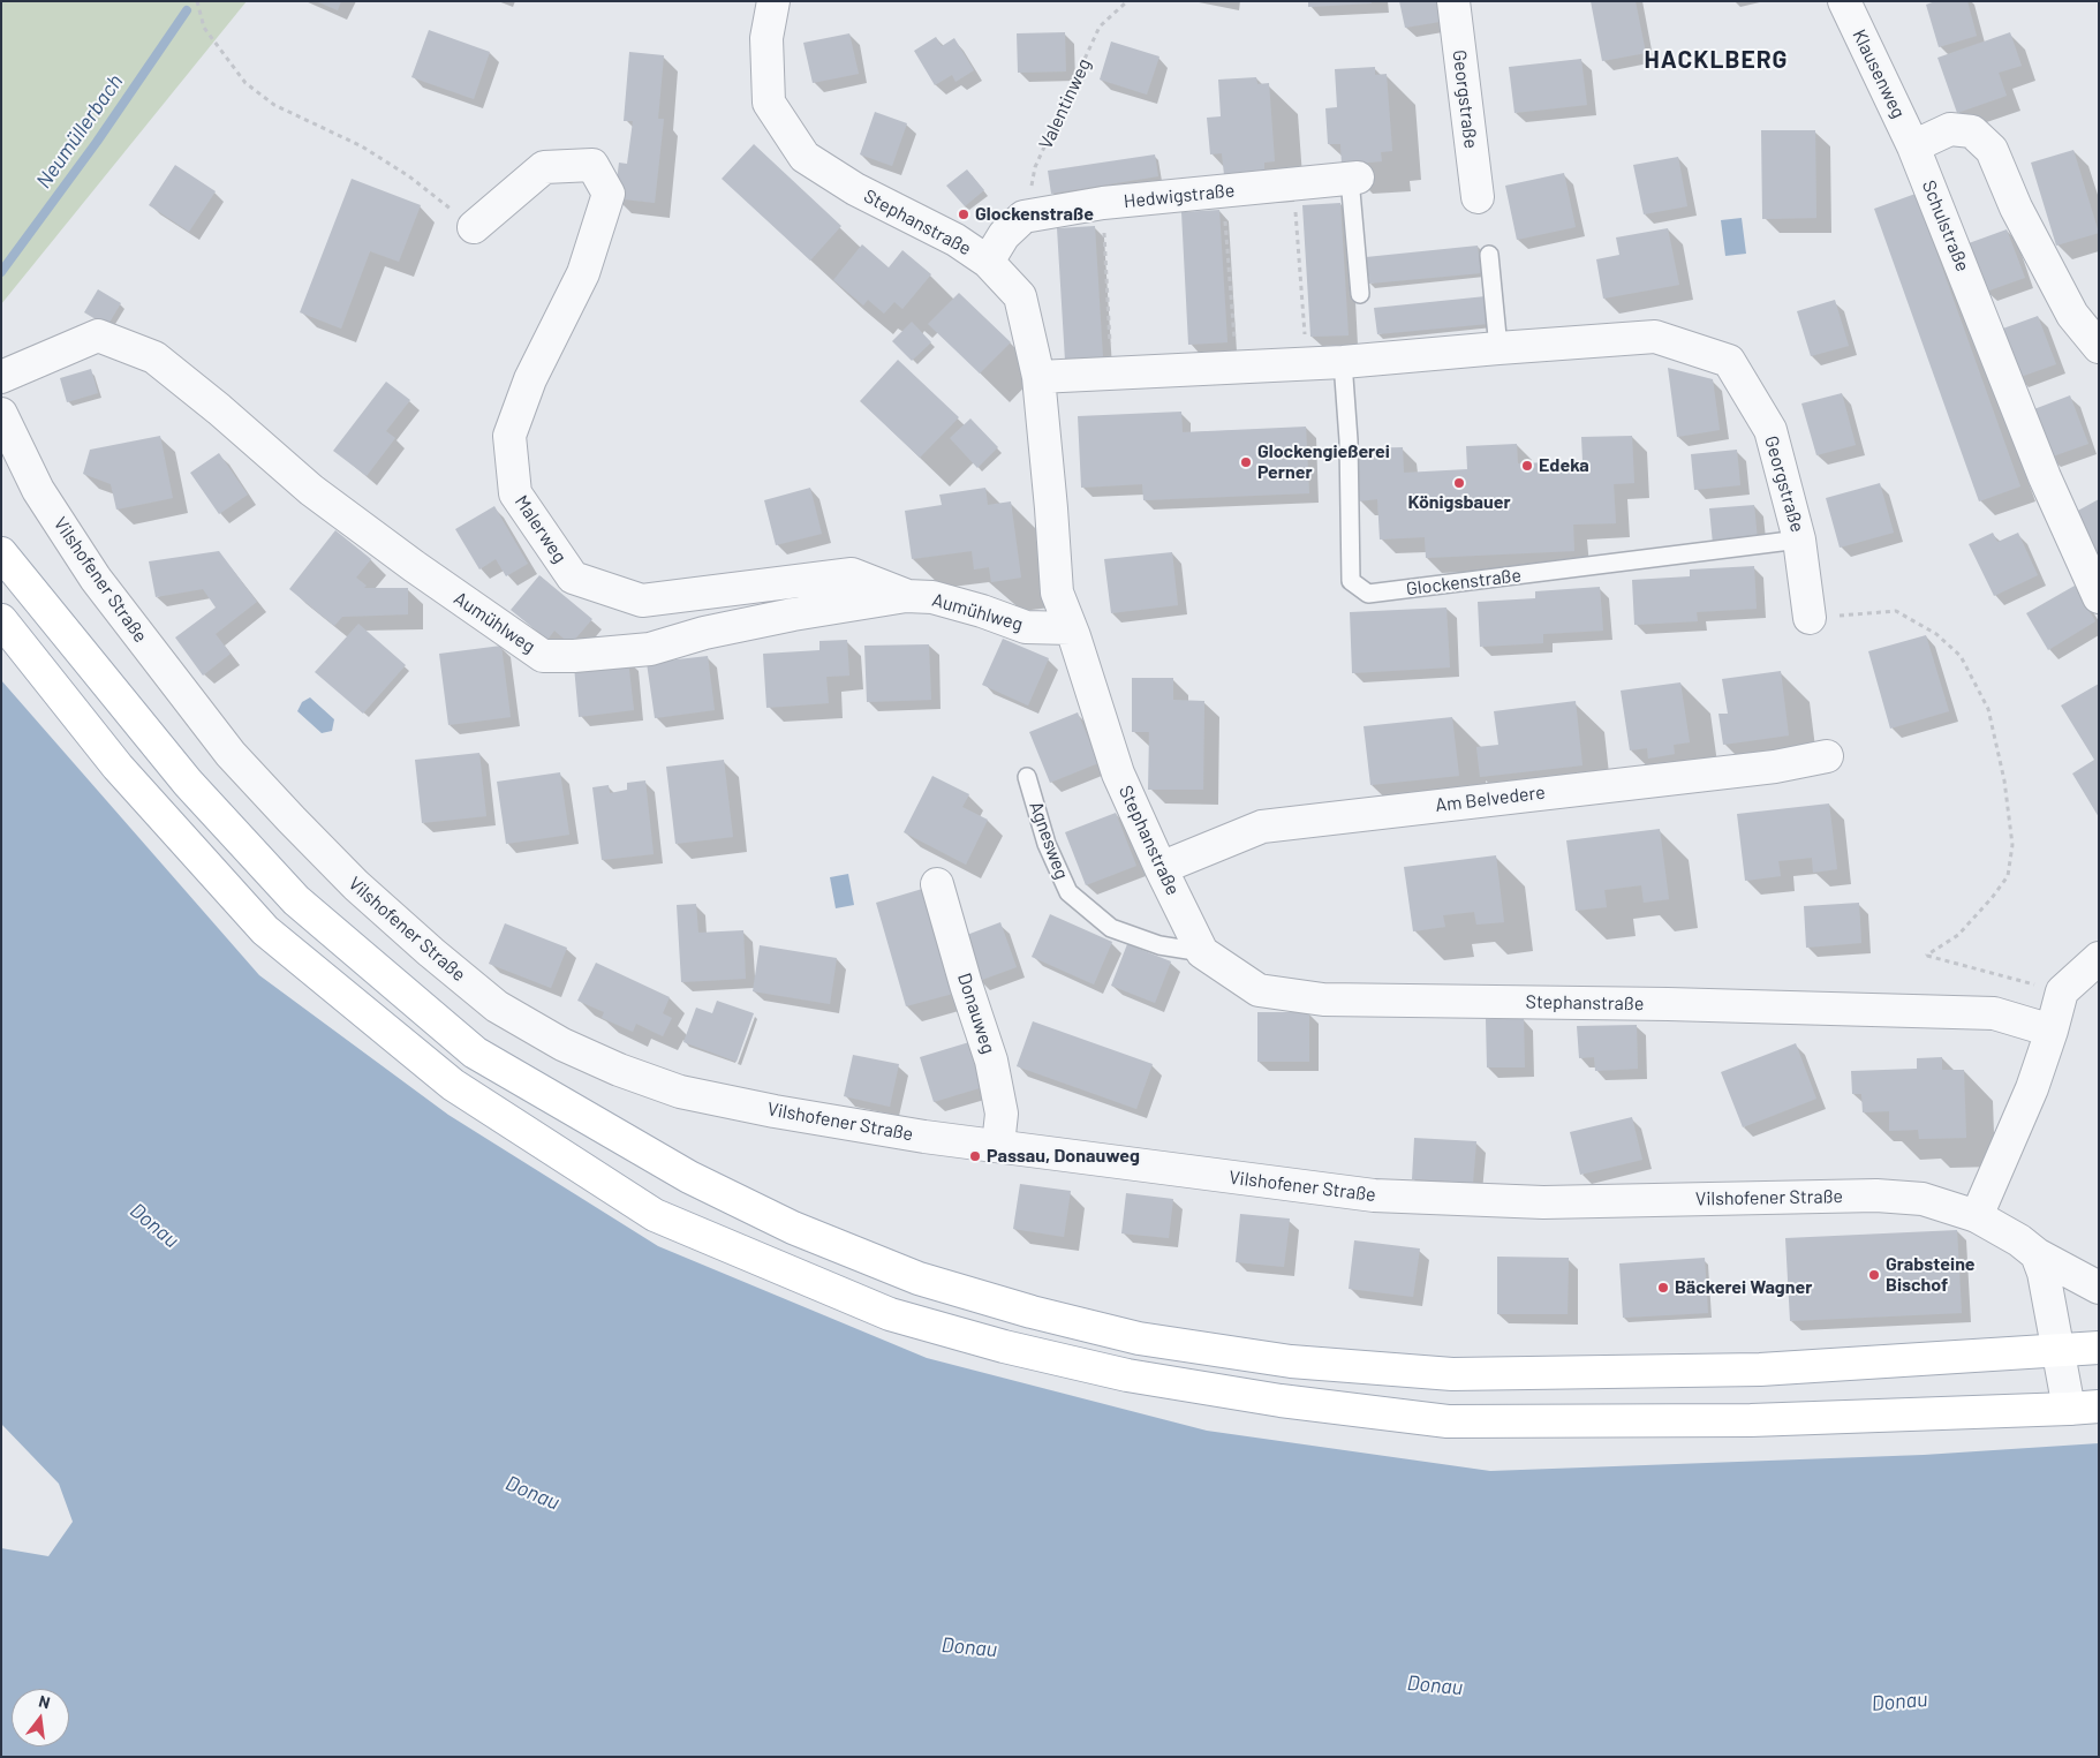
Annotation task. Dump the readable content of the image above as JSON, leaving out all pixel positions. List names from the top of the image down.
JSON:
{
  "streets": {
    "street": [
      "Klausenweg",
      "Georgstraße",
      "Hedwigstraße",
      "Stephanstraße",
      "Schulstraße",
      "Malerweg",
      "Vilshofener Straße",
      "Aumühlweg",
      "Am Belvedere",
      "Donauweg"
    ],
    "lane": ["Glockenstraße", "Agnesweg"],
    "path": ["Valentinweg"]
  },
  "crossings": [
    ["Klausenweg", "Schulstraße"],
    ["Georgstraße", "Glockenstraße"],
    ["Valentinweg", "Hedwigstraße"],
    ["Stephanstraße", "Aumühlweg"],
    ["Stephanstraße", "Am Belvedere"],
    ["Stephanstraße", "Agnesweg"],
    ["Malerweg", "Aumühlweg"],
    ["Vilshofener Straße", "Donauweg"]
  ],
  "districts": ["HACKLBERG"],
  "water": ["Neumüllerbach", "Donau"],
  "places": [
    "Glockenstraße",
    "Glockengießerei Perner",
    "Edeka",
    "Königsbauer",
    "Passau, Donauweg",
    "Grabsteine Bischof",
    "Bäckerei Wagner"
  ],
  "north": "top"
}
